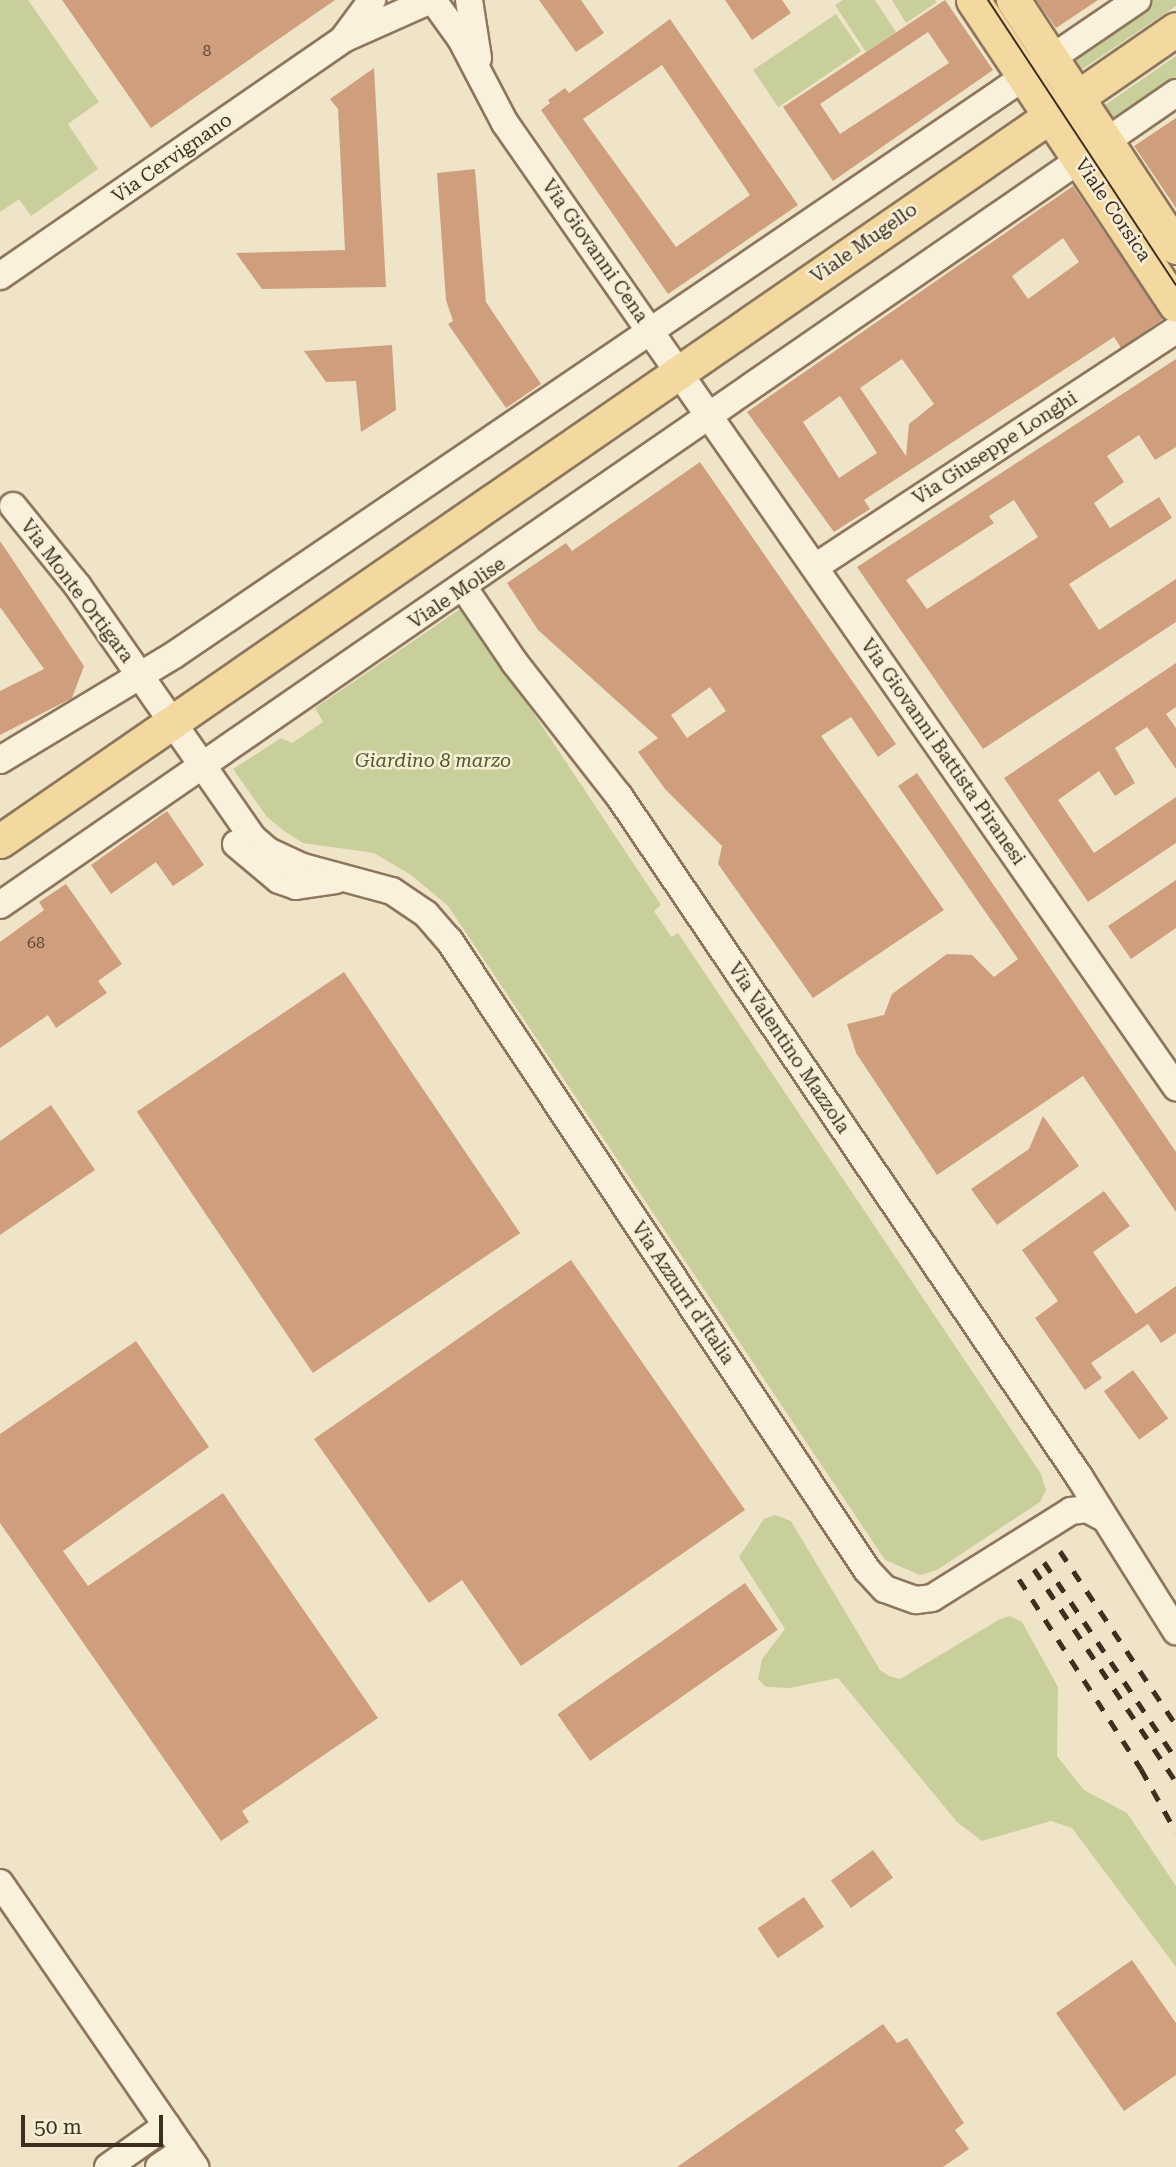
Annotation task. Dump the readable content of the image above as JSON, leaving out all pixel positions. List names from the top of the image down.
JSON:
{
  "streets": {
    "main road": ["Viale Corsica", "Viale Mugello"],
    "street": [
      "Via Cervignano",
      "Via Giovanni Cena",
      "Via Giuseppe Longhi",
      "Via Monte Ortigara",
      "Viale Molise",
      "Via Giovanni Battista Piranesi",
      "Via Valentino Mazzola",
      "Via Azzurri d'Italia"
    ]
  },
  "crossings": [
    ["Via Cervignano", "Via Giovanni Cena"],
    ["Viale Corsica", "Viale Mugello"],
    ["Viale Mugello", "Via Giovanni Cena"],
    ["Via Giovanni Cena", "Viale Molise"],
    ["Via Giovanni Cena", "Via Giovanni Battista Piranesi"],
    ["Via Giuseppe Longhi", "Via Giovanni Battista Piranesi"],
    ["Viale Molise", "Via Giovanni Battista Piranesi"],
    ["Viale Molise", "Via Valentino Mazzola"],
    ["Viale Molise", "Via Azzurri d'Italia"],
    ["Via Valentino Mazzola", "Via Azzurri d'Italia"]
  ],
  "parks": ["Giardino 8 marzo"],
  "house_numbers": ["8", "68"],
  "scale_bar": "50 m"
}
